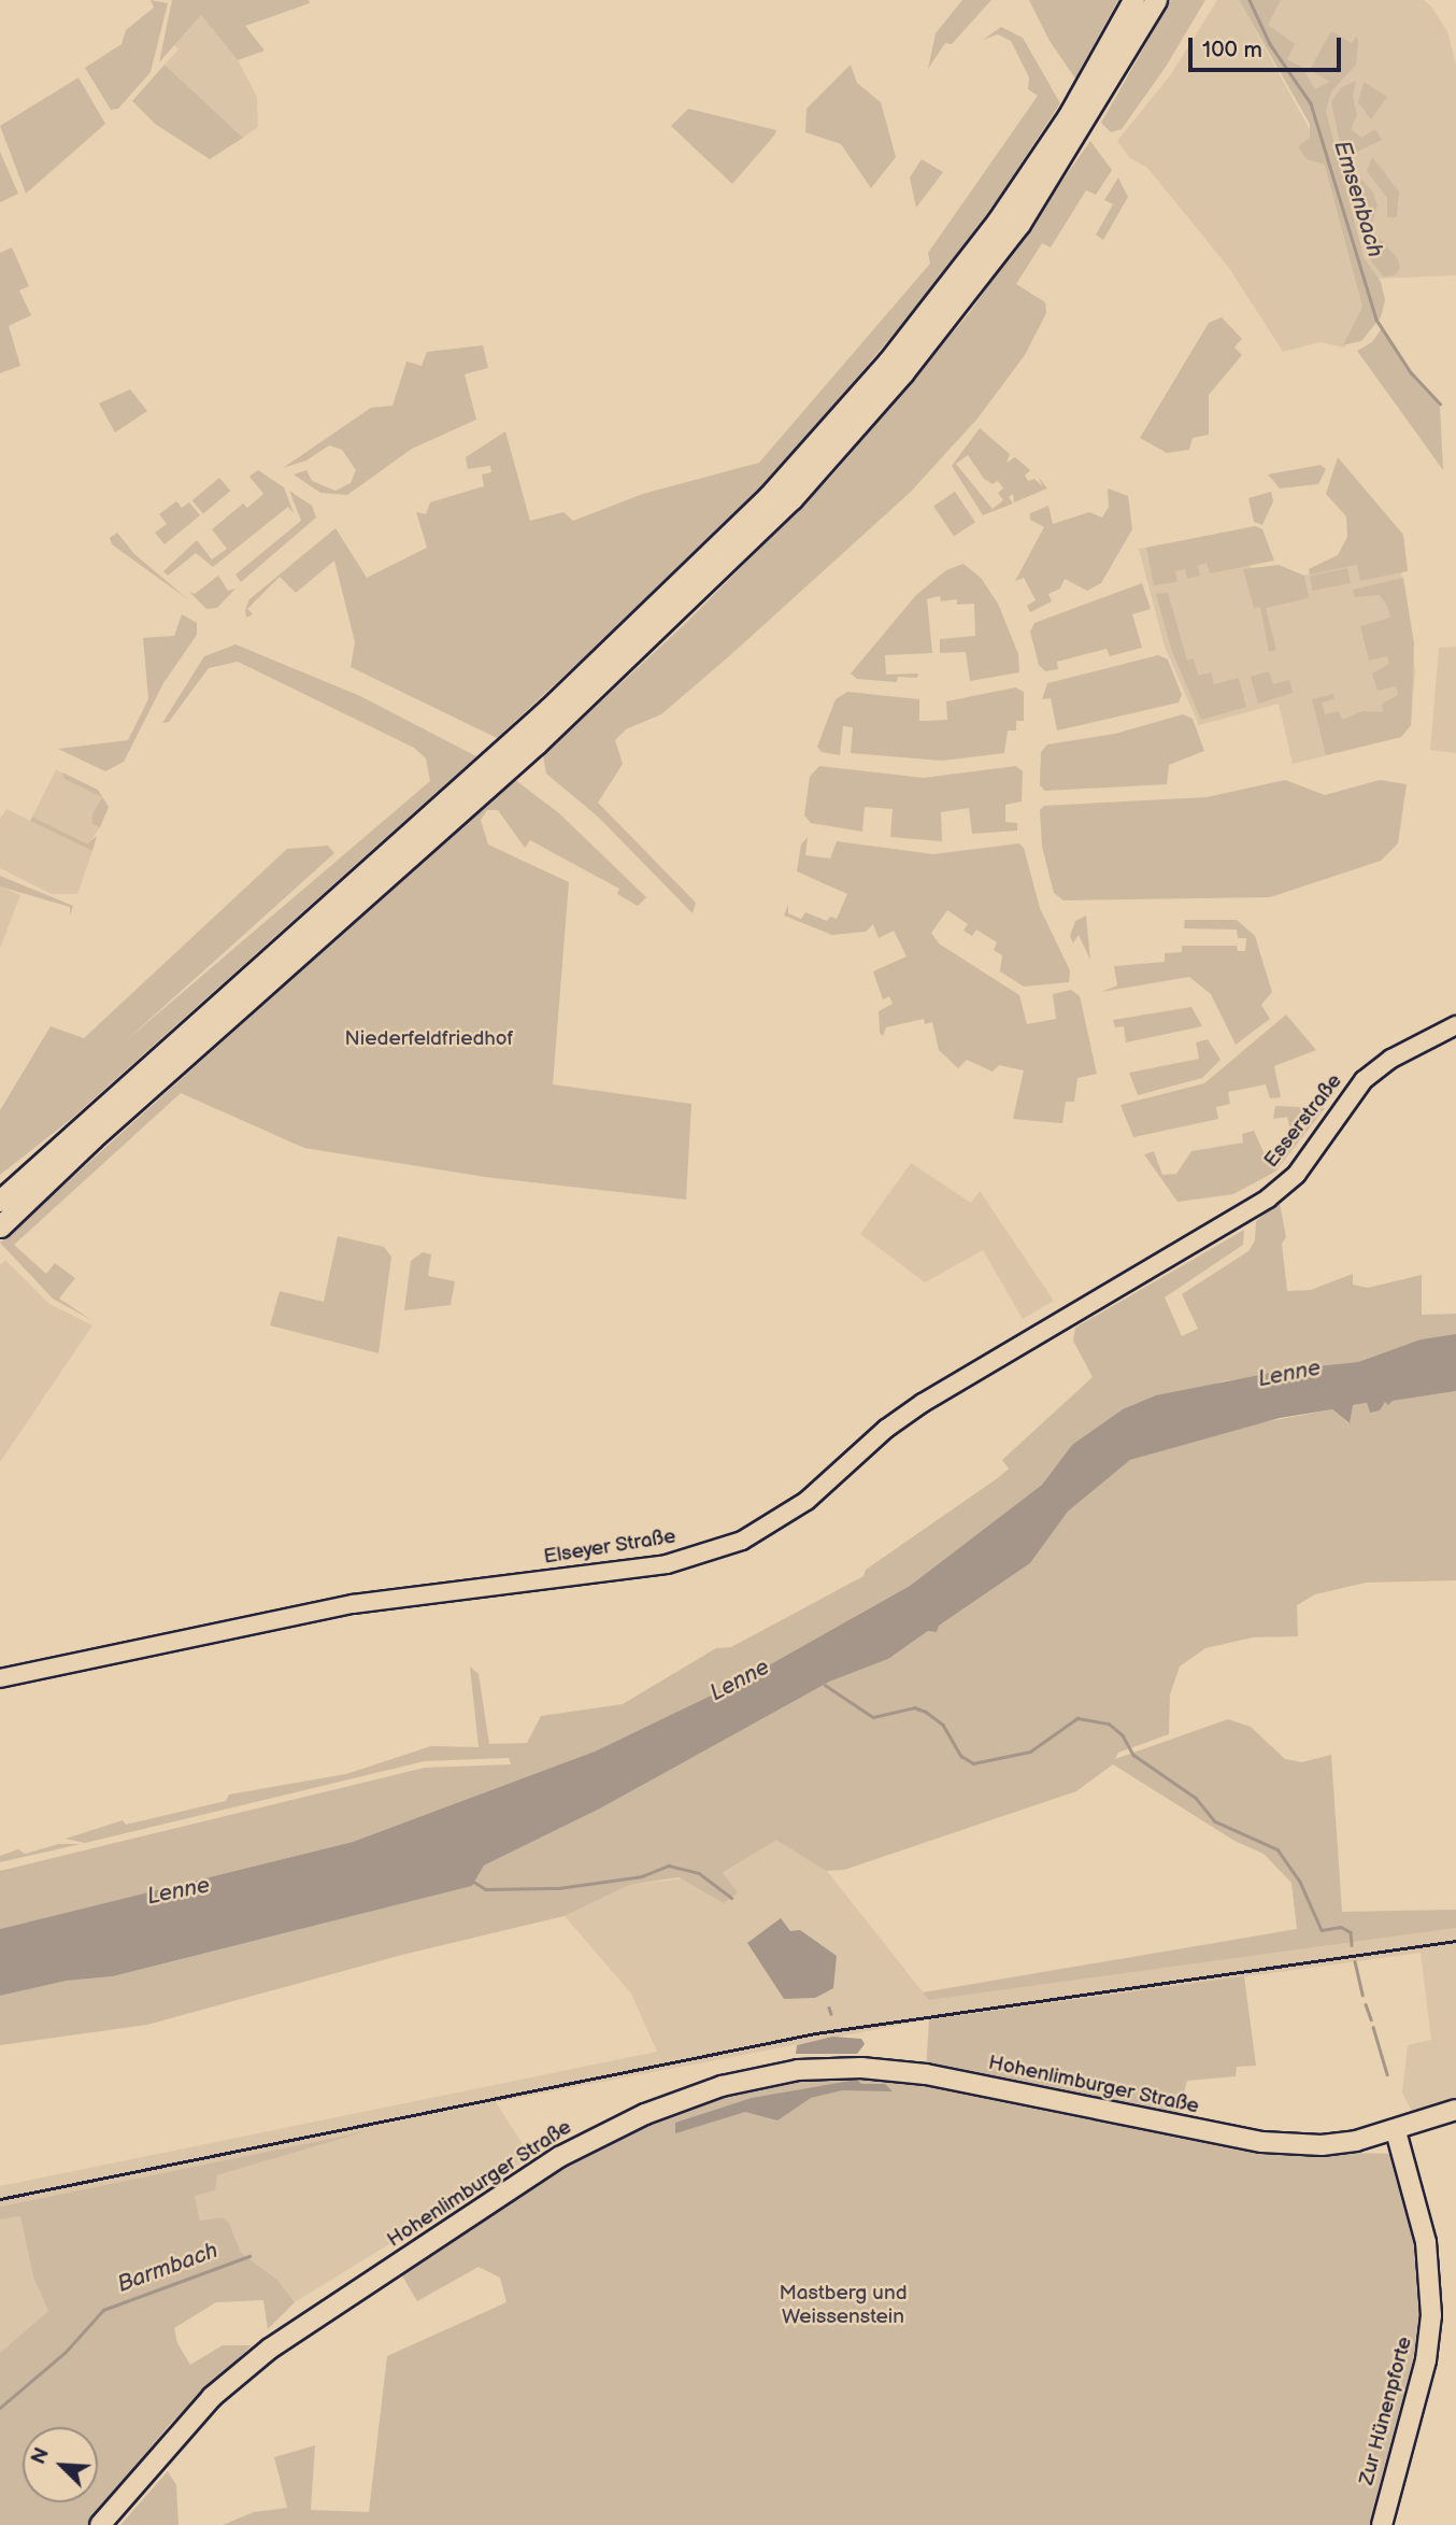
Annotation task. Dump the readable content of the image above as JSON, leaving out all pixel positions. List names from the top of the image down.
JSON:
{
  "streets": {
    "main road": [
      "Esserstraße",
      "Elseyer Straße",
      "Hohenlimburger Straße",
      "Zur Hünenpforte"
    ]
  },
  "crossings": [
    ["Esserstraße", "Elseyer Straße"],
    ["Hohenlimburger Straße", "Zur Hünenpforte"]
  ],
  "water": ["Emsenbach", "Lenne", "Barmbach"],
  "parks": ["Niederfeldfriedhof", "Mastberg und Weissenstein"],
  "scale_bar": "100 m",
  "north": "top left"
}
